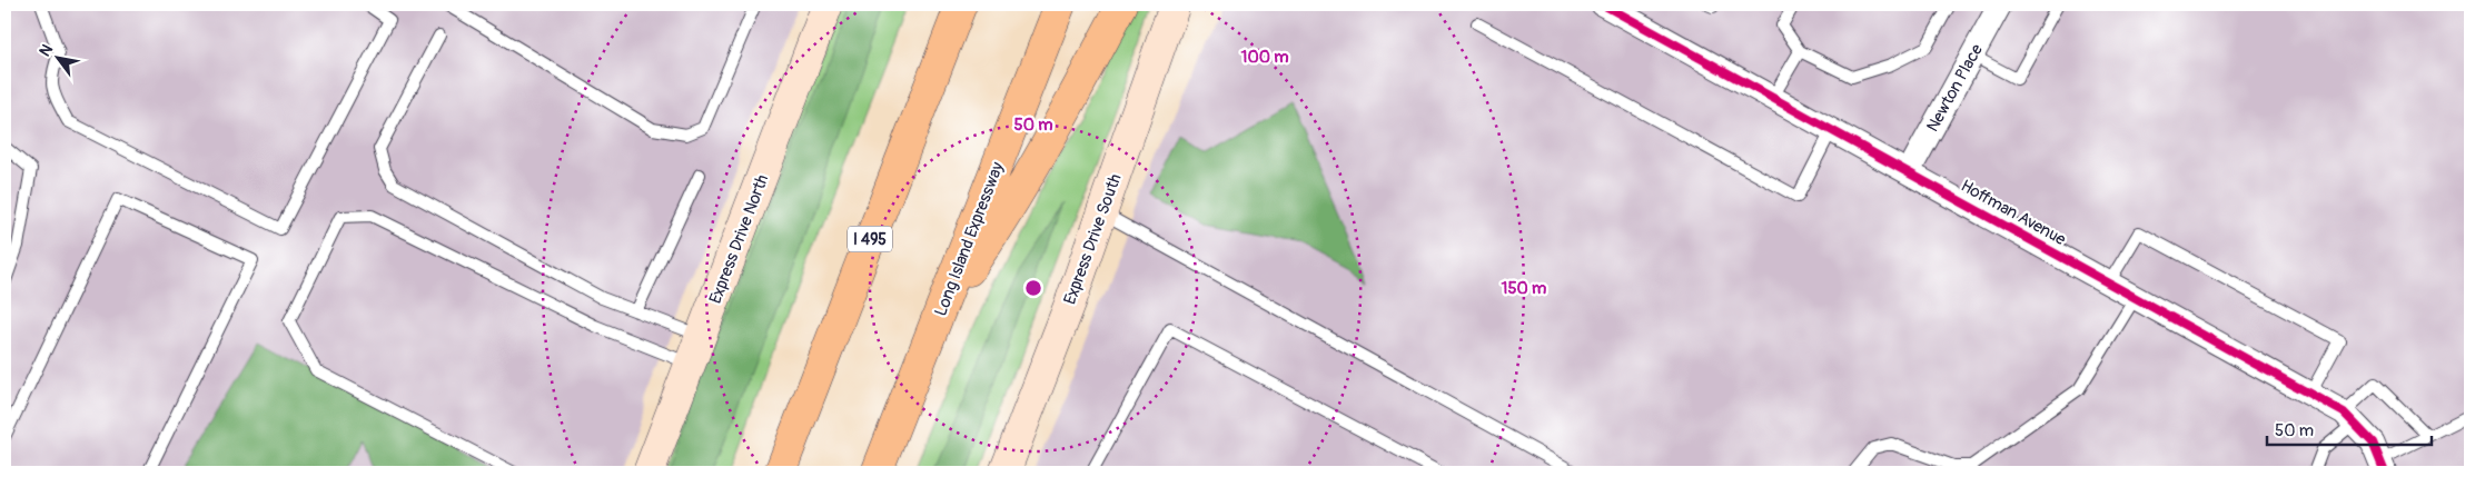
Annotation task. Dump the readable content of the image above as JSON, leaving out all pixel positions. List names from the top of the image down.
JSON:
{
  "streets": {
    "highway": ["I 495", "Long Island Expressway"],
    "main road": ["Express Drive North", "Express Drive South"],
    "street": ["Newton Place", "Hoffman Avenue"]
  },
  "crossings": [
    ["Newton Place", "Hoffman Avenue"]
  ],
  "scale_bar": "50 m",
  "north": "top left",
  "rings": ["100 m", "50 m", "150 m"]
}
